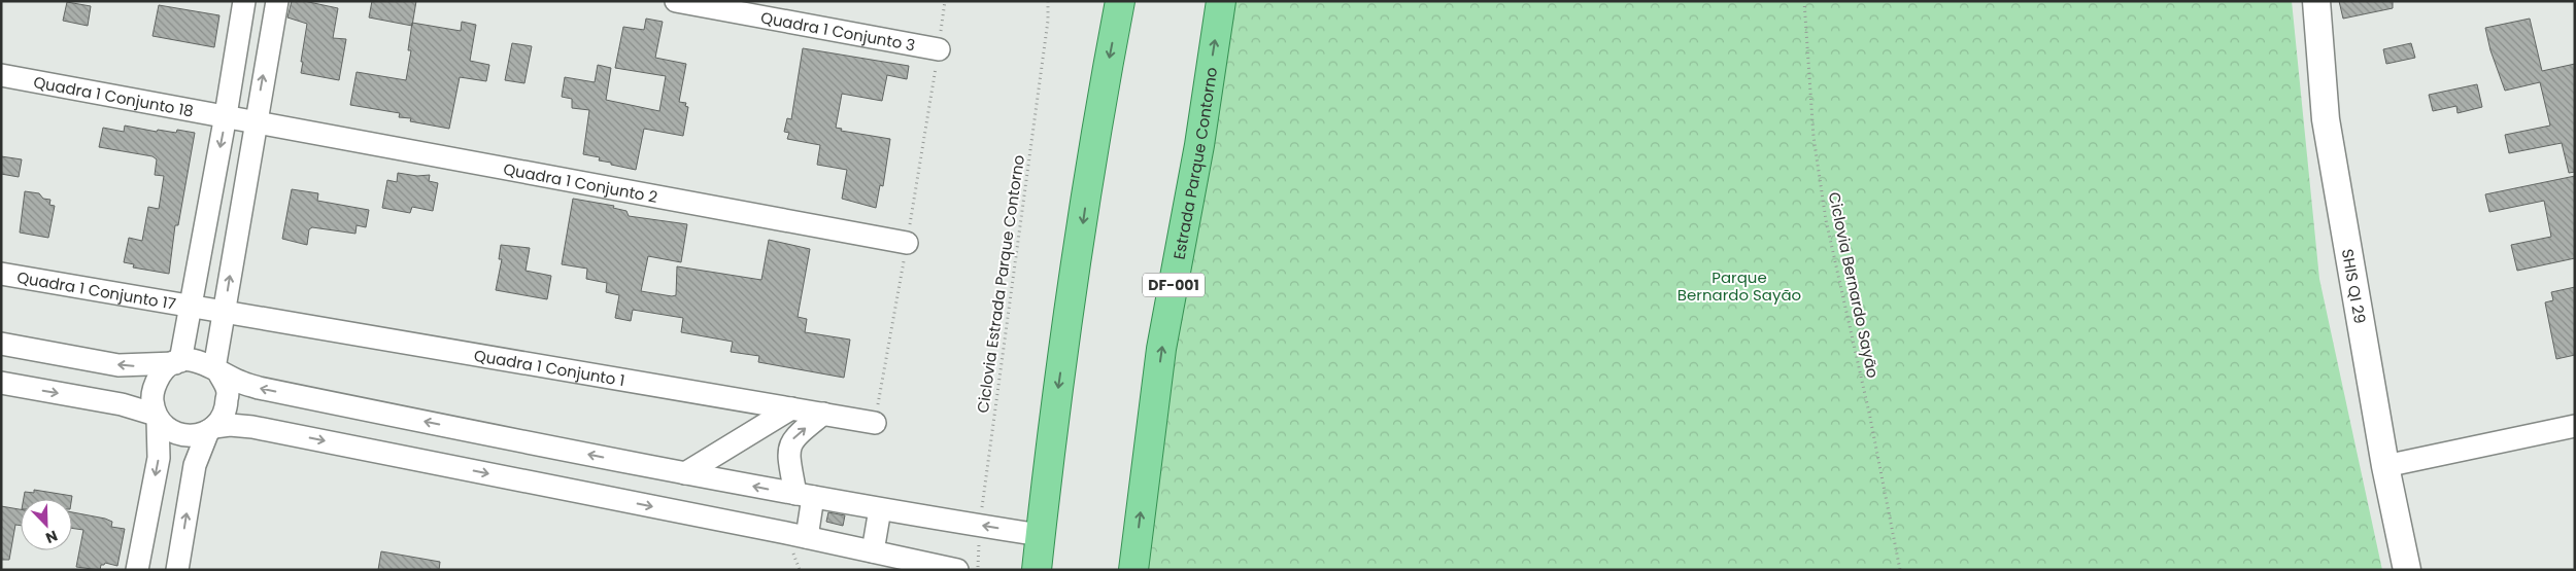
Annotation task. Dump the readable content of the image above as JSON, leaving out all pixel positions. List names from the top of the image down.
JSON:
{
  "streets": {
    "main road": ["Estrada Parque Contorno", "DF-001"],
    "street": [
      "Quadra 1 Conjunto 3",
      "Quadra 1 Conjunto 18",
      "Quadra 1 Conjunto 2",
      "SHIS QI 29",
      "Quadra 1 Conjunto 17",
      "Quadra 1 Conjunto 1"
    ],
    "path": ["Ciclovia Estrada Parque Contorno", "Ciclovia Bernardo Sayão"]
  },
  "crossings": [
    ["Quadra 1 Conjunto 18", "Quadra 1 Conjunto 2"],
    ["Quadra 1 Conjunto 17", "Quadra 1 Conjunto 1"]
  ],
  "parks": ["Parque Bernardo Sayão"],
  "north": "bottom right"
}
